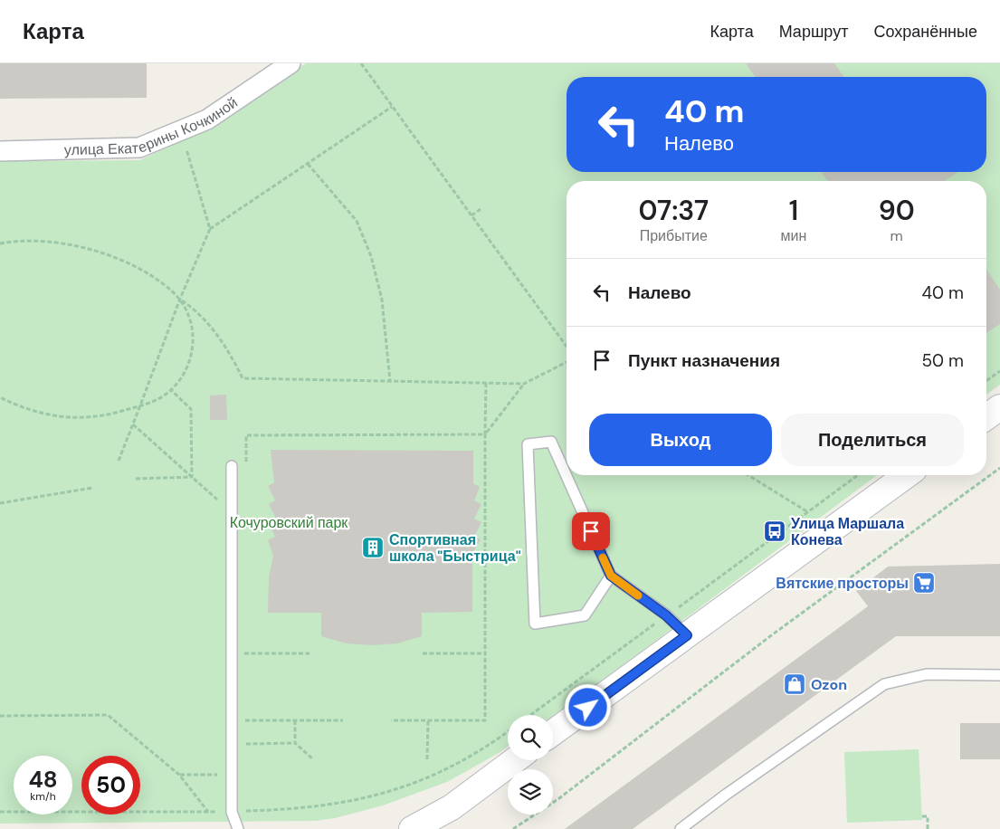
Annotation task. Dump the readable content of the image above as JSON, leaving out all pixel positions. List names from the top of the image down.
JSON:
{
  "streets": {
    "street": ["улица Екатерины Кочкиной"]
  },
  "parks": ["Кочуровский парк"],
  "places": {
    "bus stop": ["Улица Маршала Конева"],
    "building": ["Спортивная школа \"Быстрица\""],
    "supermarket": ["Вятские просторы"],
    "shop": ["Ozon"]
  },
  "page": {
    "header": "Карта",
    "nav": ["Карта", "Маршрут", "Сохранённые"],
    "turn": ["40 m", "Налево"],
    "eta": [
      "07:37",
      "Прибытие",
      "1",
      "мин",
      "90",
      "m"
    ],
    "list": [
      {
        "name": "Налево",
        "value": "40 m"
      },
      {
        "name": "Пункт назначения",
        "value": "50 m"
      }
    ],
    "buttons": ["Выход", "Поделиться"],
    "speed": "48 km/h",
    "limit": "50"
  }
}
